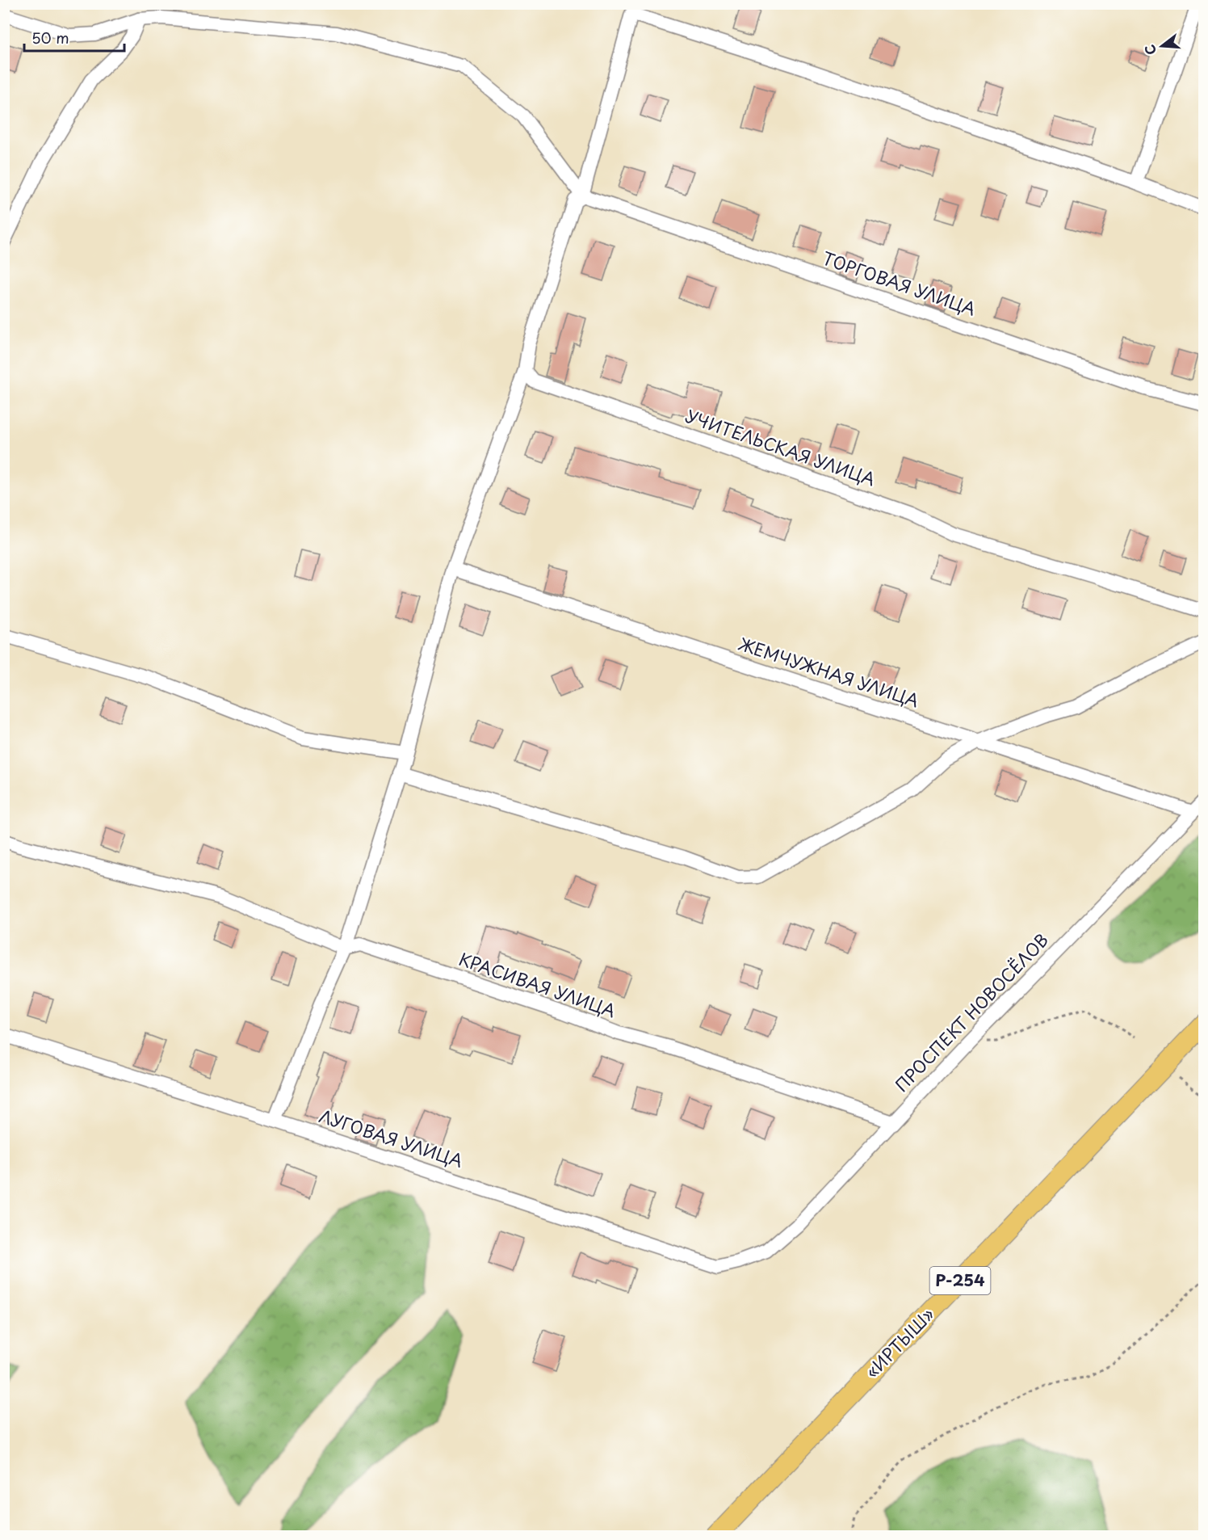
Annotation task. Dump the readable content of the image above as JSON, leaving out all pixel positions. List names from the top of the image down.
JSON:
{
  "streets": {
    "highway": ["Р-254", "«ИРТЫШ»"],
    "street": [
      "ТОРГОВАЯ УЛИЦА",
      "УЧИТЕЛЬСКАЯ УЛИЦА",
      "ЖЕМЧУЖНАЯ УЛИЦА",
      "КРАСИВАЯ УЛИЦА",
      "ПРОСПЕКТ НОВОСЁЛОВ",
      "ЛУГОВАЯ УЛИЦА"
    ]
  },
  "crossings": [
    ["ЖЕМЧУЖНАЯ УЛИЦА", "ПРОСПЕКТ НОВОСЁЛОВ"],
    ["КРАСИВАЯ УЛИЦА", "ПРОСПЕКТ НОВОСЁЛОВ"],
    ["ПРОСПЕКТ НОВОСЁЛОВ", "ЛУГОВАЯ УЛИЦА"]
  ],
  "scale_bar": "50 m",
  "north": "left"
}
